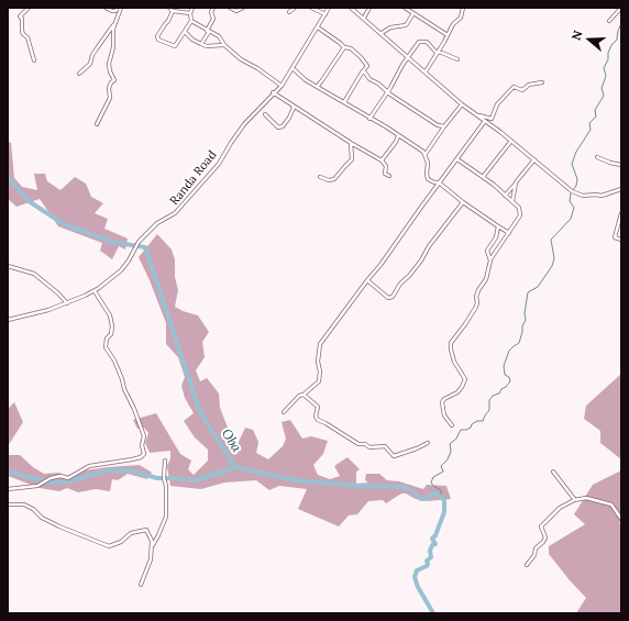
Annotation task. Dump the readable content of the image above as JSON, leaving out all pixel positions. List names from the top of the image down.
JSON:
{
  "streets": {
    "street": ["Randa Road"]
  },
  "water": ["Oba"],
  "north": "left"
}
